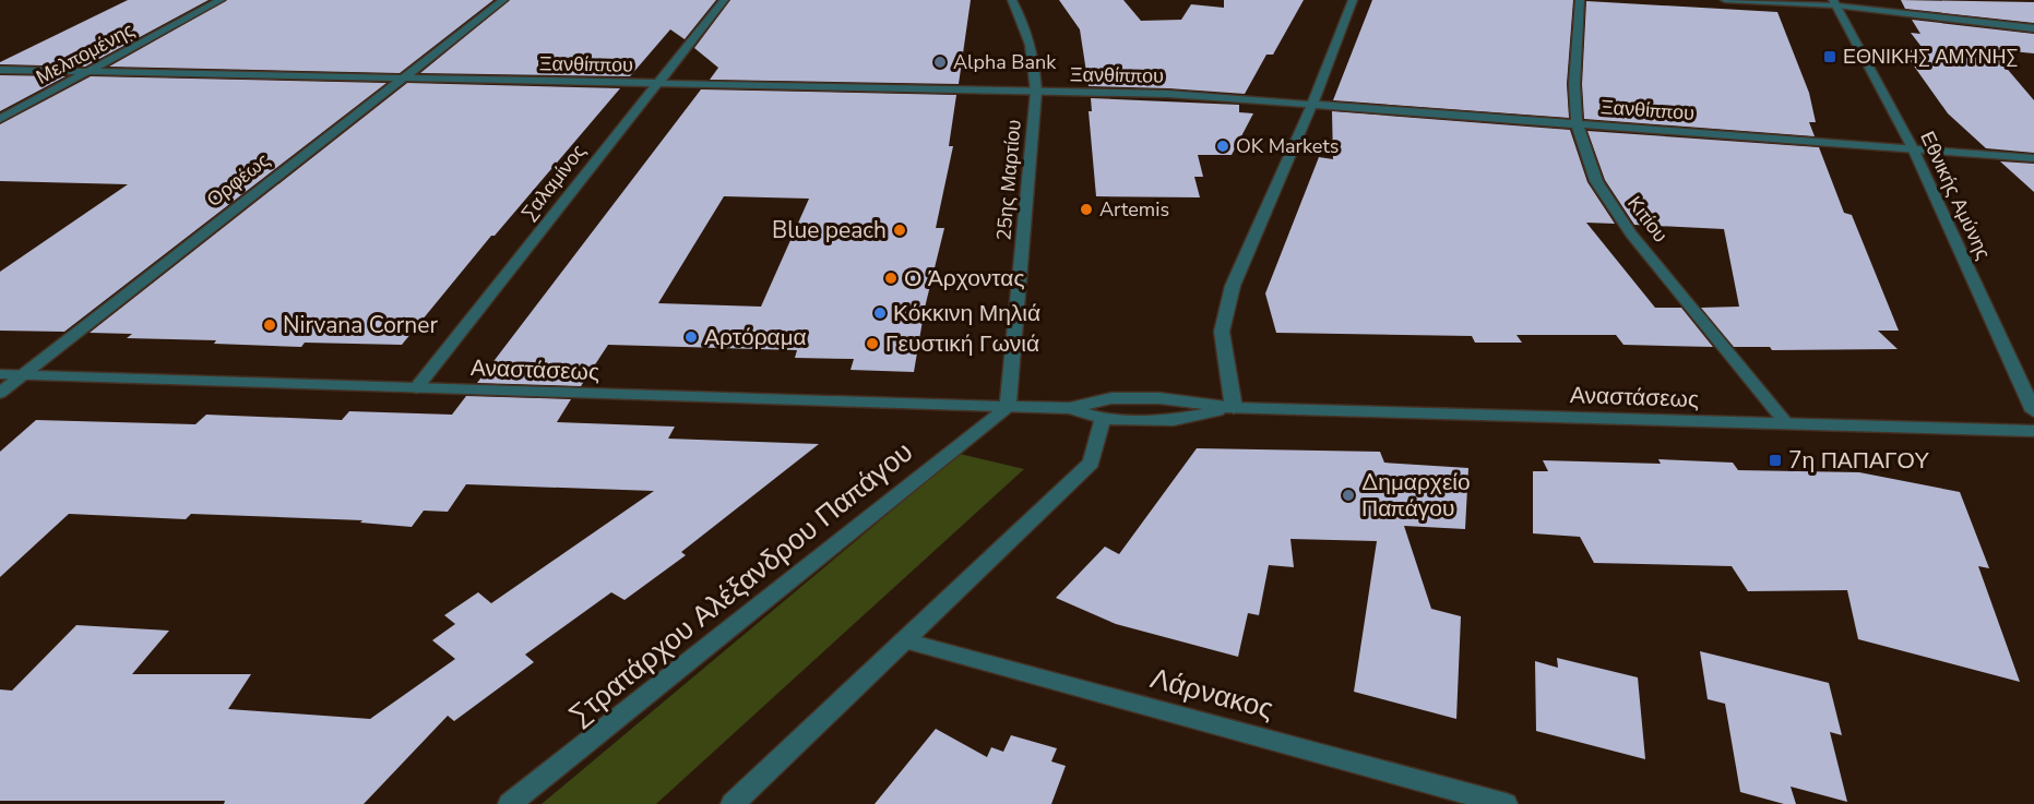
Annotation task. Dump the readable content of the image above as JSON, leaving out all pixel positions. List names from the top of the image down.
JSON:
{
  "streets": {
    "street": [
      "Μελπομένης",
      "Ξανθίππου",
      "Ορφέως",
      "25ης Μαρτίου",
      "Σαλαμίνος",
      "Εθνικής Αμύνης",
      "Κιτίου",
      "Αναστάσεως",
      "Στρατάρχου Αλέξανδρου Παπάγου",
      "Λάρνακος"
    ]
  },
  "crossings": [
    ["Μελπομένης", "Ξανθίππου"],
    ["Ξανθίππου", "Ορφέως"],
    ["Ξανθίππου", "25ης Μαρτίου"],
    ["Ξανθίππου", "Σαλαμίνος"],
    ["Ξανθίππου", "Εθνικής Αμύνης"],
    ["Ξανθίππου", "Κιτίου"],
    ["Ορφέως", "Αναστάσεως"],
    ["25ης Μαρτίου", "Αναστάσεως"],
    ["25ης Μαρτίου", "Στρατάρχου Αλέξανδρου Παπάγου"],
    ["Σαλαμίνος", "Αναστάσεως"],
    ["Κιτίου", "Αναστάσεως"],
    ["Αναστάσεως", "Στρατάρχου Αλέξανδρου Παπάγου"]
  ],
  "places": {
    "transit": ["ΕΘΝΙΚΗΣ ΑΜΥΝΗΣ", "7η ΠΑΠΑΓΟΥ"],
    "other": [
      "Alpha Bank",
      "OK Markets",
      "Artemis",
      "Blue peach",
      "Ο Άρχοντας",
      "Κόκκινη Μηλιά",
      "Nirvana Corner",
      "Αρτόραμα",
      "Γευστική Γωνιά",
      "Δημαρχείο Παπάγου"
    ]
  }
}
